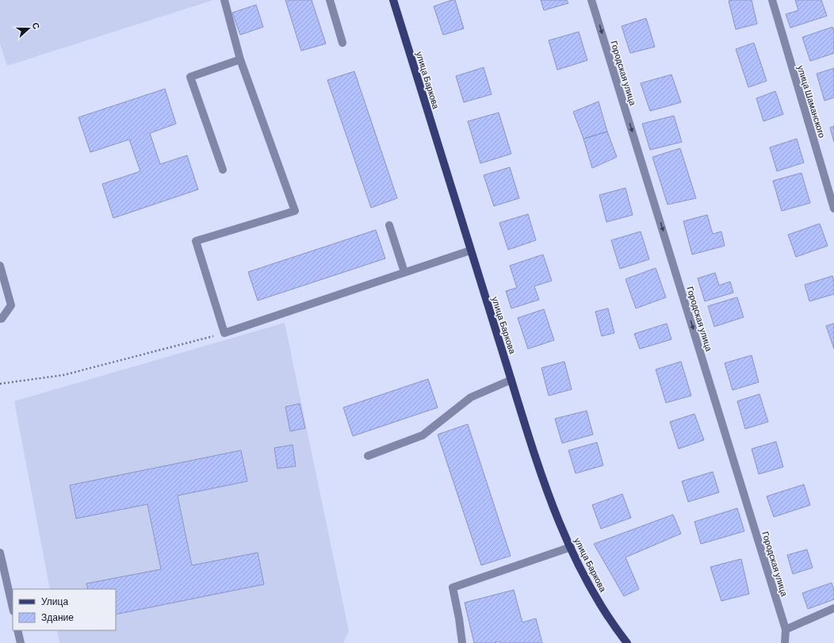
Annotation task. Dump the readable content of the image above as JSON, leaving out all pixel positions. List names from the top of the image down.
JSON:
{
  "streets": {
    "main road": ["улица Баркова"],
    "street": ["Городская улица", "улица Шаманского"]
  },
  "one_way": ["Городская улица"],
  "legend": ["Улица", "Здание"],
  "north": "right"
}
